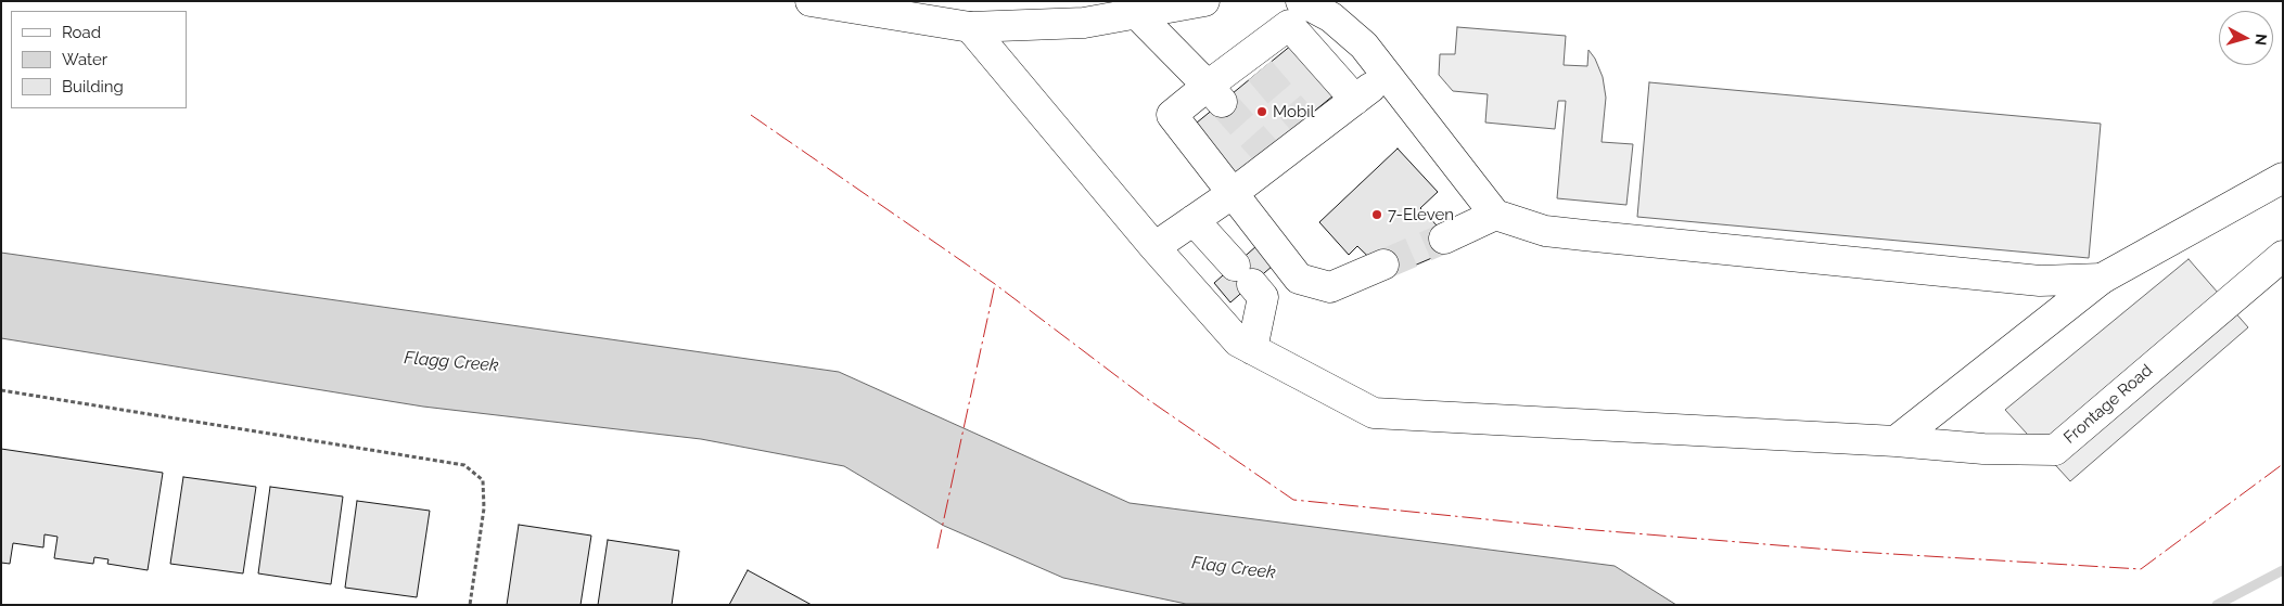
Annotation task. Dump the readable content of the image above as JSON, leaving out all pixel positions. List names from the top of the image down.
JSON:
{
  "streets": {
    "main road": ["Frontage Road"]
  },
  "water": ["Flagg Creek", "Flag Creek"],
  "places": ["Mobil", "7-Eleven"],
  "legend": ["Road", "Water", "Building"],
  "north": "right"
}
